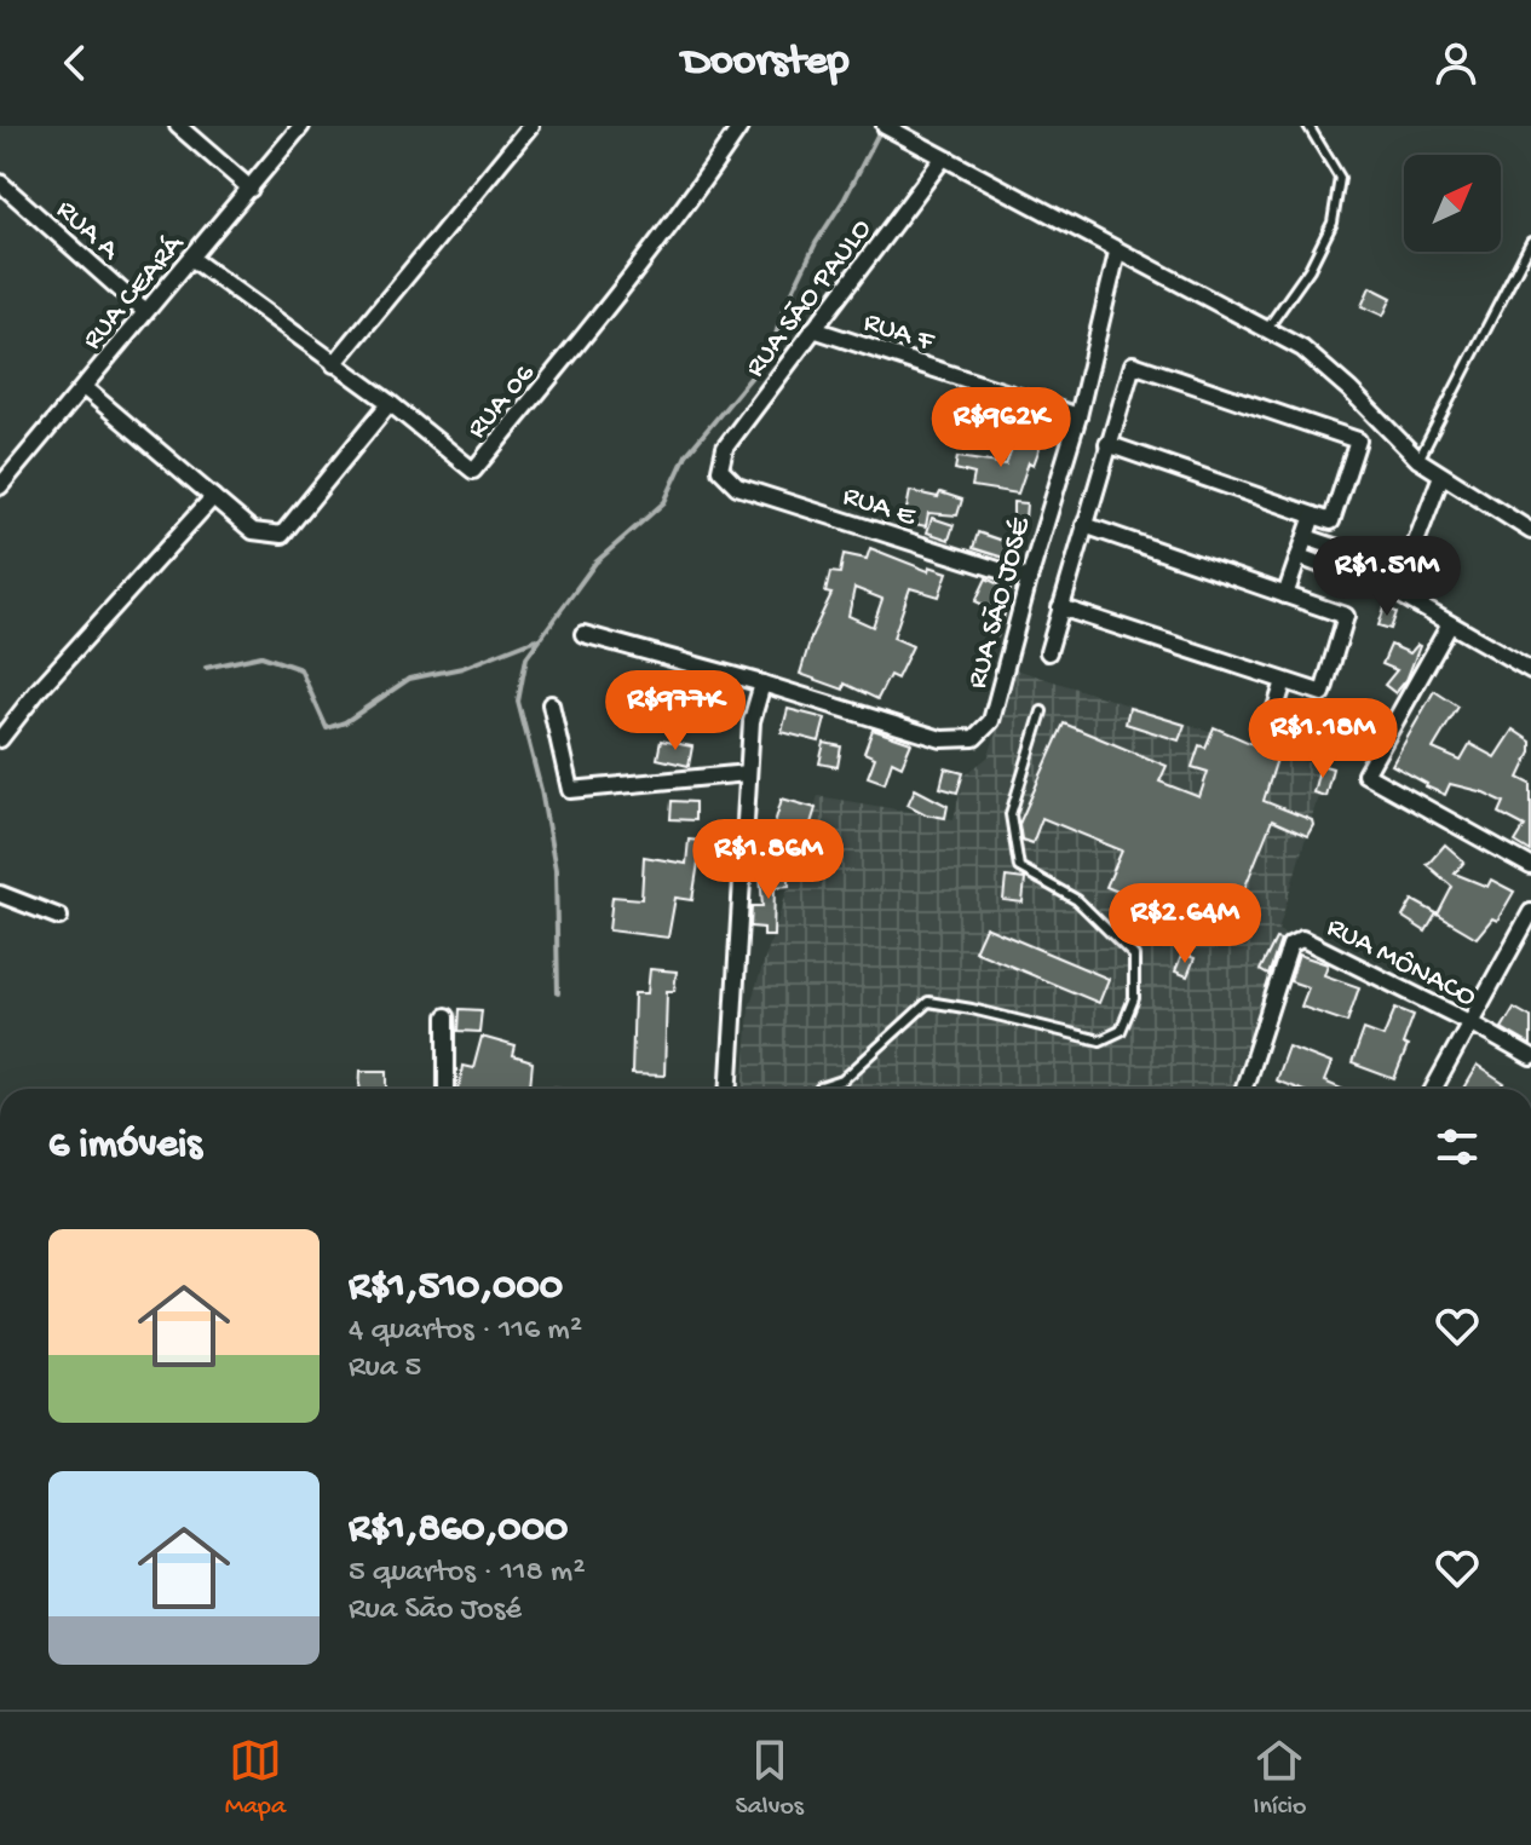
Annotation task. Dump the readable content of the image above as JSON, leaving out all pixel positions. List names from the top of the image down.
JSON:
{
  "streets": {
    "street": [
      "RUA A",
      "RUA CEARÁ",
      "RUA SÃO PAULO",
      "RUA F",
      "RUA 06",
      "RUA E",
      "RUA SÃO JOSÉ",
      "RUA MÔNACO"
    ]
  },
  "crossings": [
    ["RUA A", "RUA CEARÁ"],
    ["RUA CEARÁ", "RUA 06"],
    ["RUA SÃO PAULO", "RUA F"],
    ["RUA SÃO PAULO", "RUA E"],
    ["RUA F", "RUA SÃO JOSÉ"],
    ["RUA E", "RUA SÃO JOSÉ"]
  ],
  "north": "top right",
  "page": {
    "header": "Doorstep",
    "price": [
      "R$962K",
      "R$1.51M",
      "R$977K",
      "R$1.18M",
      "R$1.86M",
      "R$2.64M"
    ],
    "heading": "6 imóveis",
    "list": [
      {
        "name": "R$1,510,000",
        "note": "4 quartos · 116 m² · Rua 5"
      },
      {
        "name": "R$1,860,000",
        "note": "5 quartos · 118 m² · Rua São José"
      }
    ],
    "tabs": ["Mapa", "Salvos", "Início"]
  }
}
